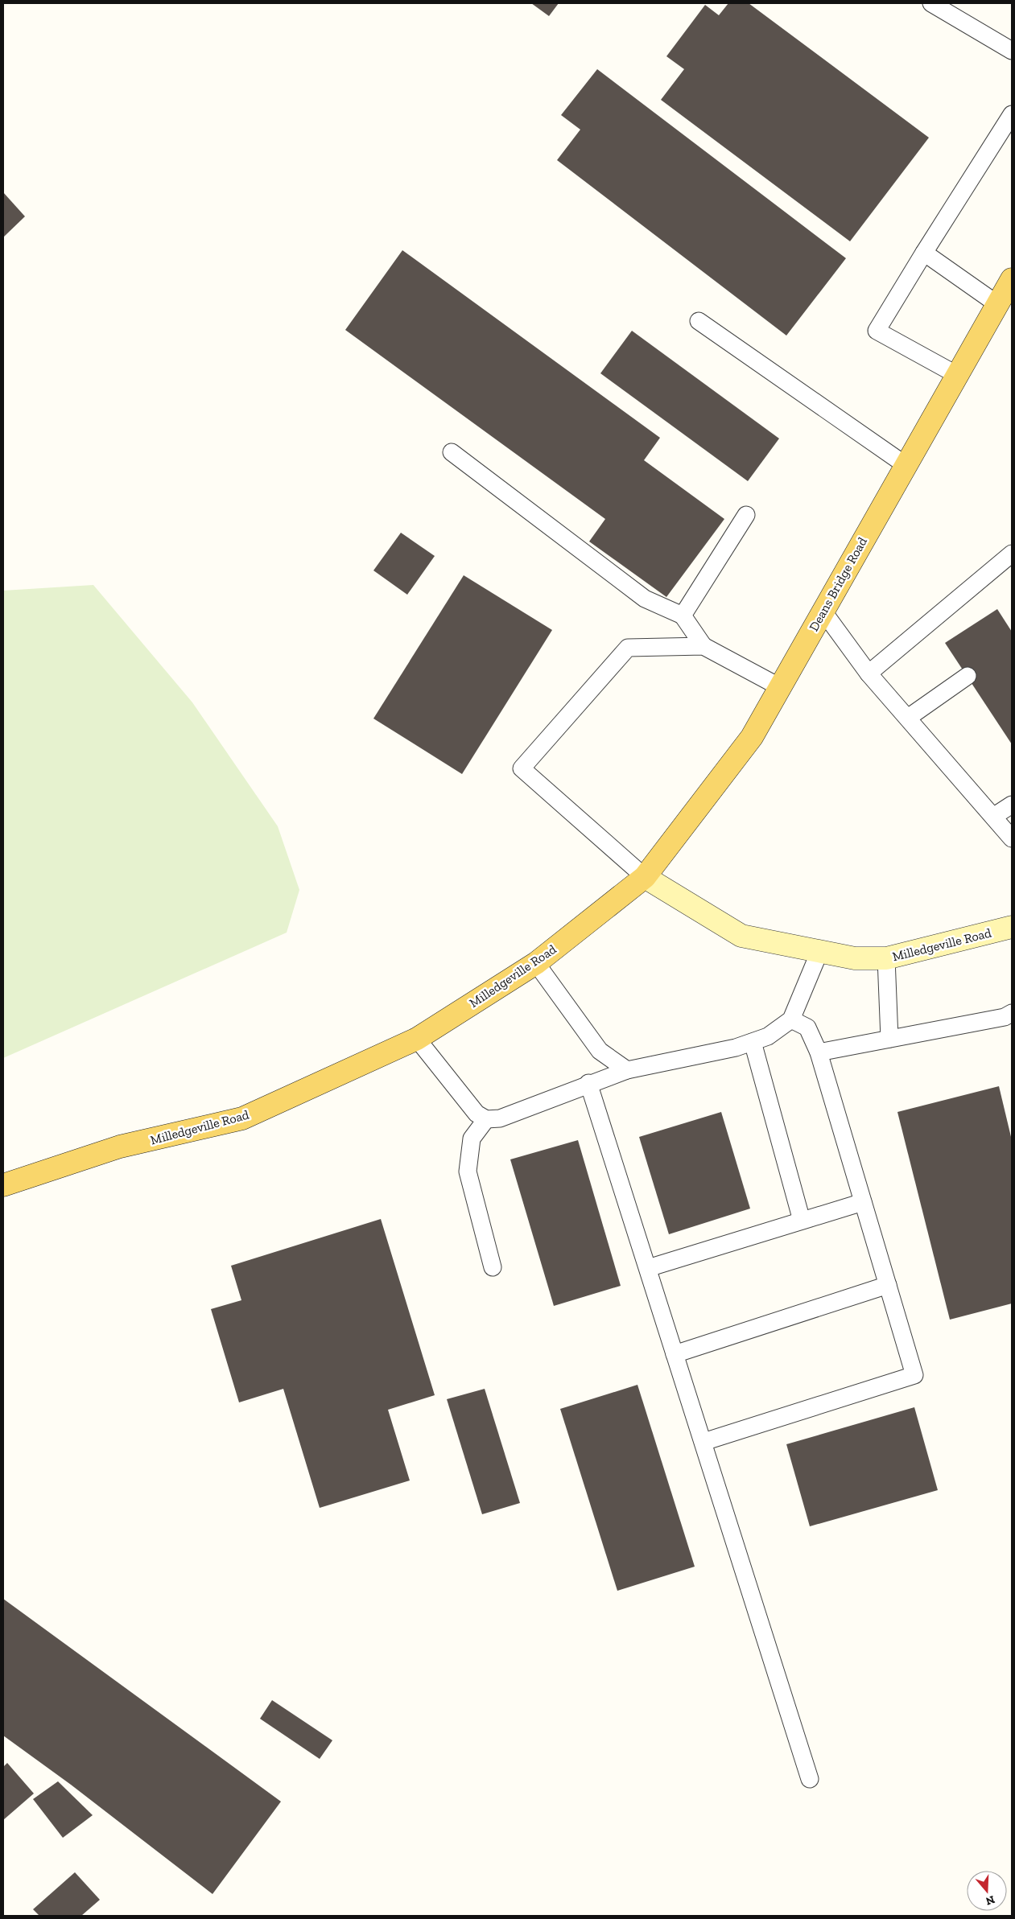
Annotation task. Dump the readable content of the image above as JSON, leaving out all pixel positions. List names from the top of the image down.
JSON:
{
  "streets": {
    "main road": ["Deans Bridge Road", "Milledgeville Road"]
  },
  "crossings": [
    ["Deans Bridge Road", "Milledgeville Road"]
  ],
  "north": "bottom"
}
